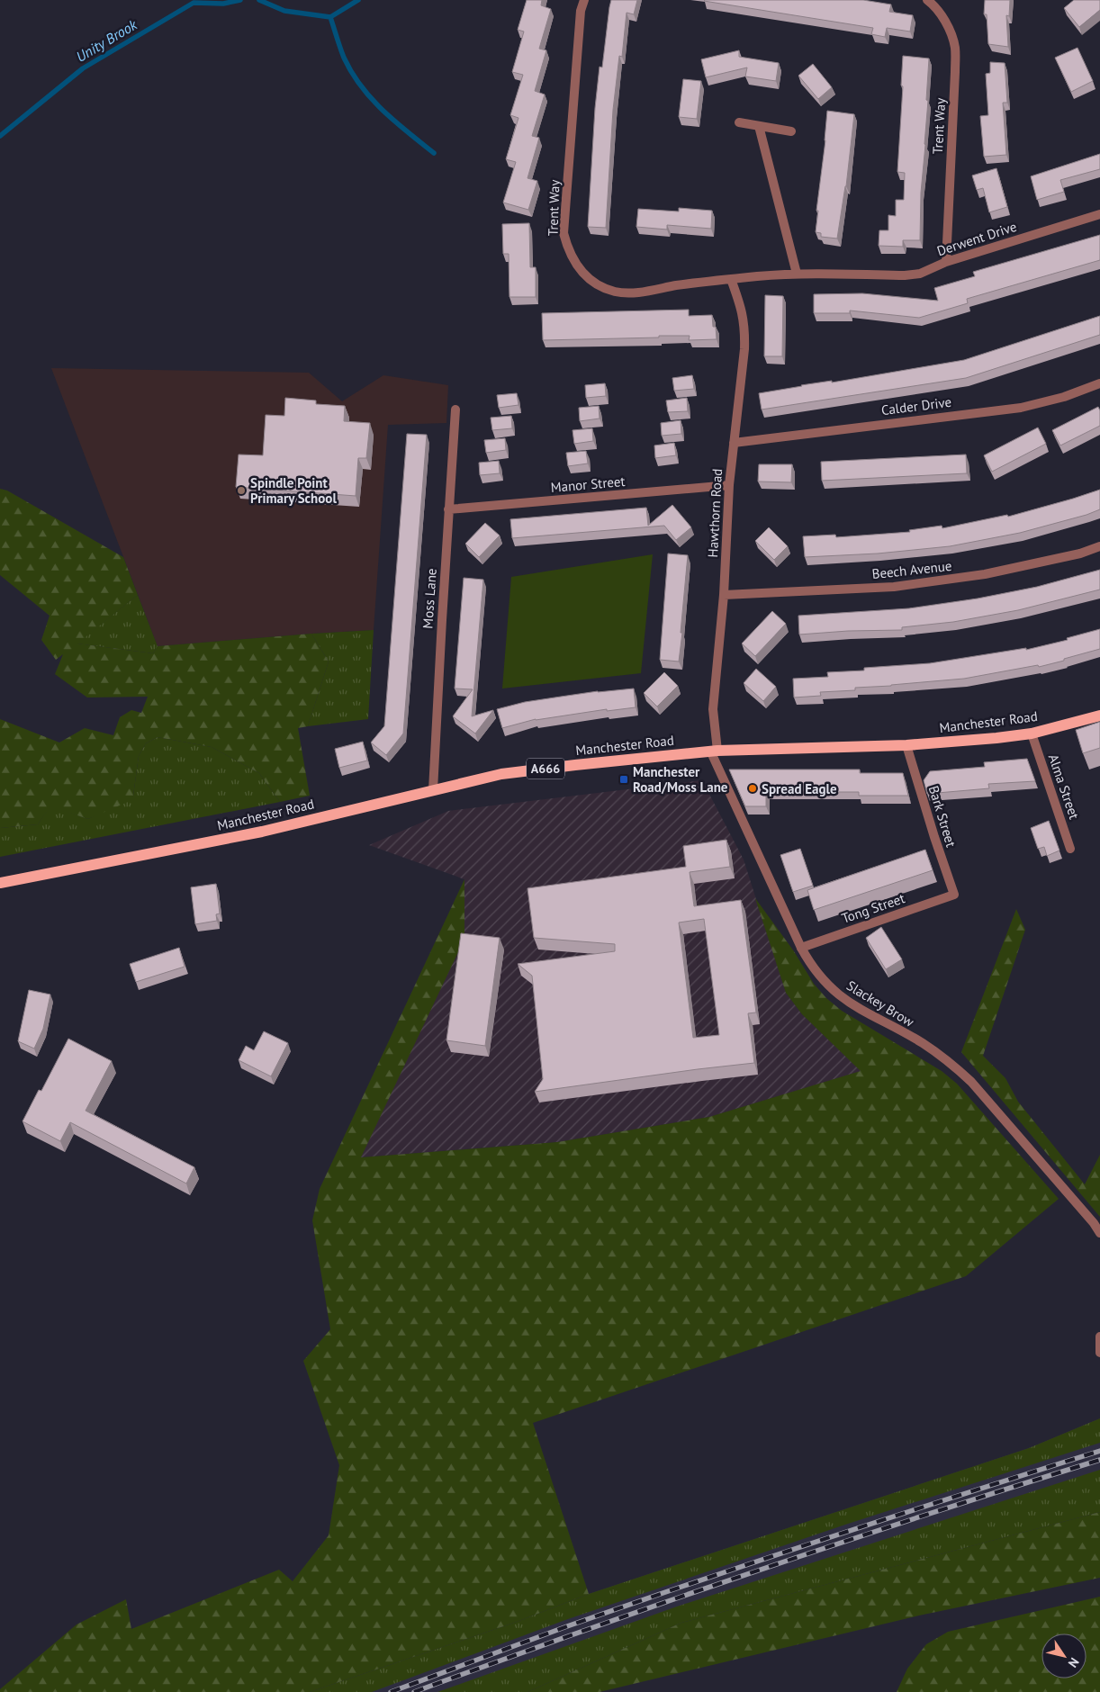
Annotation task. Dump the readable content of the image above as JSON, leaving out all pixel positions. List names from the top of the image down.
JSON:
{
  "streets": {
    "main road": ["Manchester Road", "A666"],
    "street": [
      "Trent Way",
      "Derwent Drive",
      "Calder Drive",
      "Manor Street",
      "Hawthorn Road",
      "Beech Avenue",
      "Moss Lane",
      "Alma Street",
      "Bark Street",
      "Tong Street",
      "Slackey Brow"
    ]
  },
  "crossings": [
    ["Trent Way", "Derwent Drive"],
    ["Trent Way", "Hawthorn Road"],
    ["Calder Drive", "Hawthorn Road"],
    ["Manor Street", "Hawthorn Road"],
    ["Manor Street", "Moss Lane"],
    ["Hawthorn Road", "Beech Avenue"],
    ["Hawthorn Road", "Manchester Road"],
    ["Hawthorn Road", "Slackey Brow"],
    ["Moss Lane", "Manchester Road"],
    ["Manchester Road", "Alma Street"],
    ["Manchester Road", "Bark Street"],
    ["Manchester Road", "Slackey Brow"],
    ["Bark Street", "Tong Street"],
    ["Tong Street", "Slackey Brow"]
  ],
  "water": ["Unity Brook"],
  "places": {
    "other": ["Spindle Point Primary School", "Spread Eagle"],
    "transit": ["Manchester Road/Moss Lane"]
  },
  "north": "bottom right"
}
